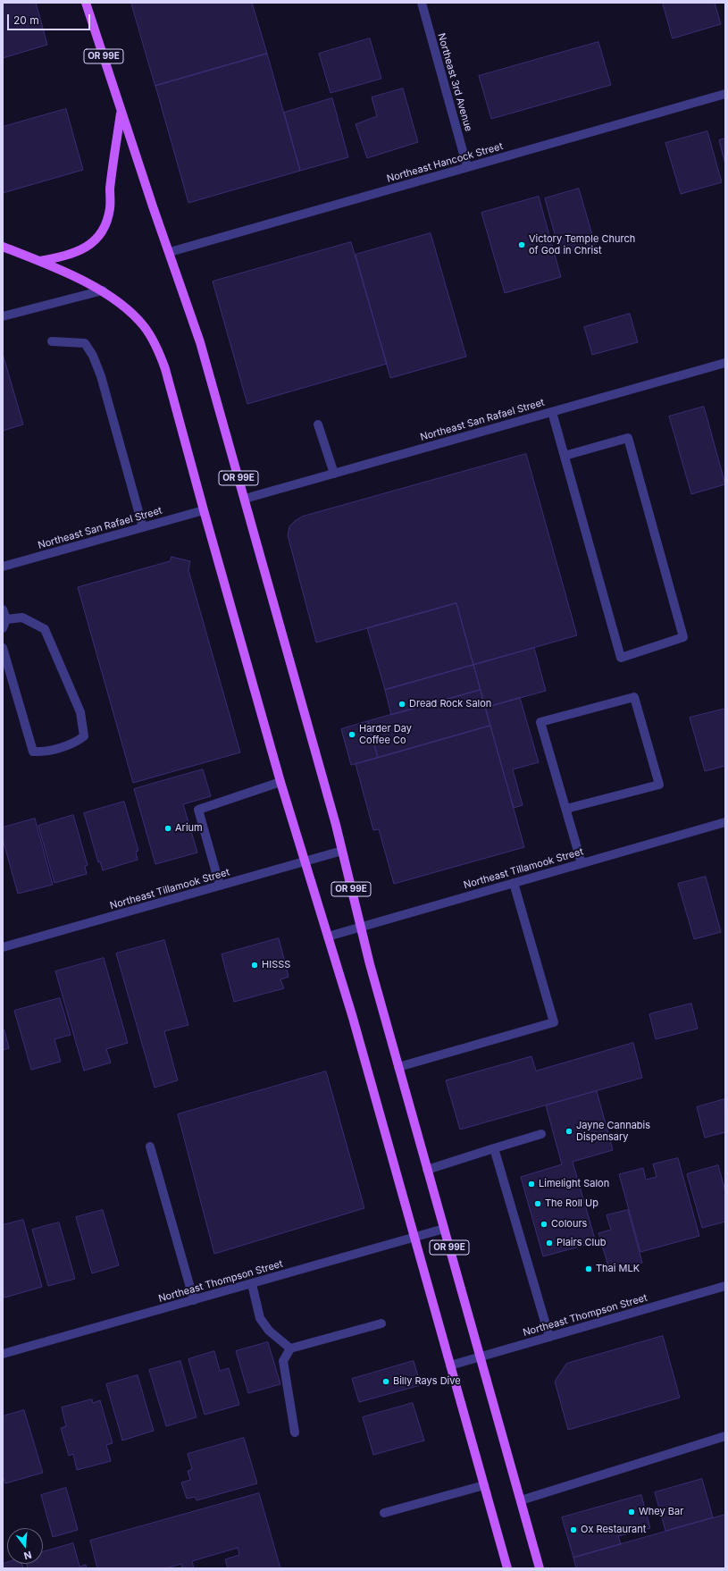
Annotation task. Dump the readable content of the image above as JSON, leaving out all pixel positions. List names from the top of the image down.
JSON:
{
  "streets": {
    "main road": ["OR 99E"],
    "street": [
      "Northeast 3rd Avenue",
      "Northeast Hancock Street",
      "Northeast San Rafael Street",
      "Northeast Tillamook Street",
      "Northeast Thompson Street"
    ]
  },
  "crossings": [
    ["OR 99E", "Northeast Hancock Street"],
    ["OR 99E", "Northeast San Rafael Street"],
    ["OR 99E", "Northeast Tillamook Street"],
    ["OR 99E", "Northeast Thompson Street"],
    ["Northeast 3rd Avenue", "Northeast Hancock Street"]
  ],
  "places": [
    "Victory Temple Church of God in Christ",
    "Dread Rock Salon",
    "Harder Day Coffee Co",
    "Arium",
    "HISSS",
    "Jayne Cannabis Dispensary",
    "Limelight Salon",
    "The Roll Up",
    "Colours",
    "Plairs Club",
    "Thai MLK",
    "Billy Rays Dive",
    "Whey Bar",
    "Ox Restaurant"
  ],
  "scale_bar": "20 m",
  "north": "bottom"
}
